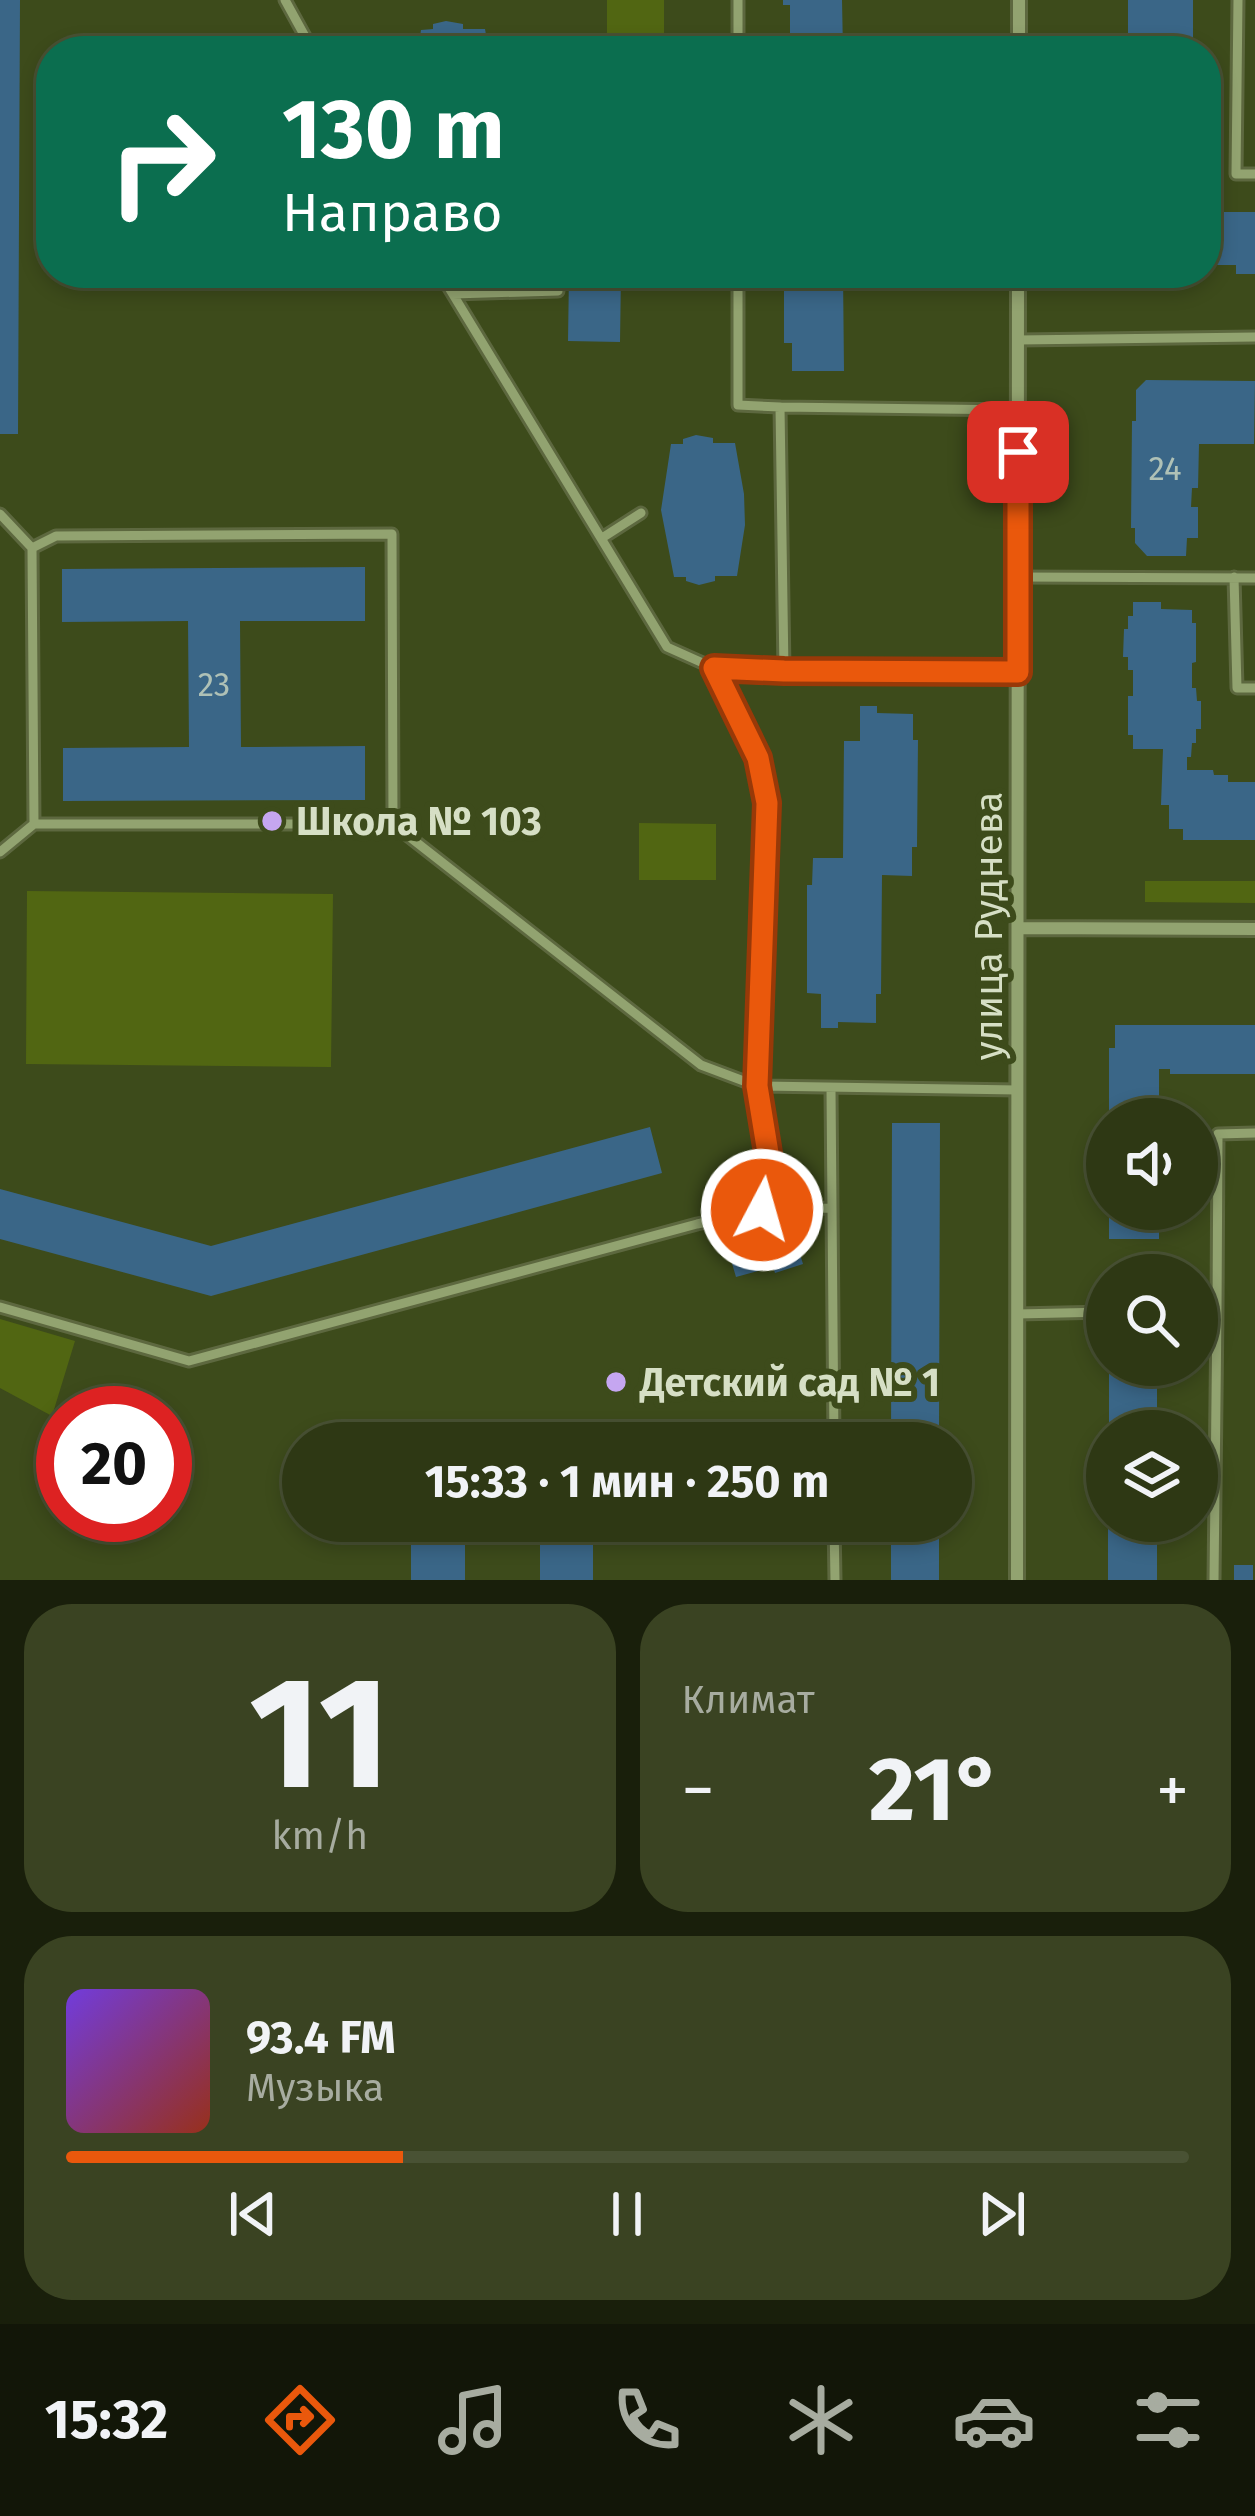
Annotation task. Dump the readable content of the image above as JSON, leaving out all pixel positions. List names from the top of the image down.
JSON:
{
  "streets": {
    "street": ["улица Руднева"]
  },
  "places": ["Школа № 103", "Детский сад № 1"],
  "house_numbers": ["24", "23"],
  "page": {
    "turn": ["130 m", "Направо"],
    "limit": "20",
    "trip": "15:33 · 1 мин · 250 m",
    "tile": [
      ["11", "km/h"],
      "Климат"
    ],
    "heat": ["−", "21°", "+"],
    "song": ["93.4 FM", "Музыка"],
    "tabs": "15:32"
  }
}
